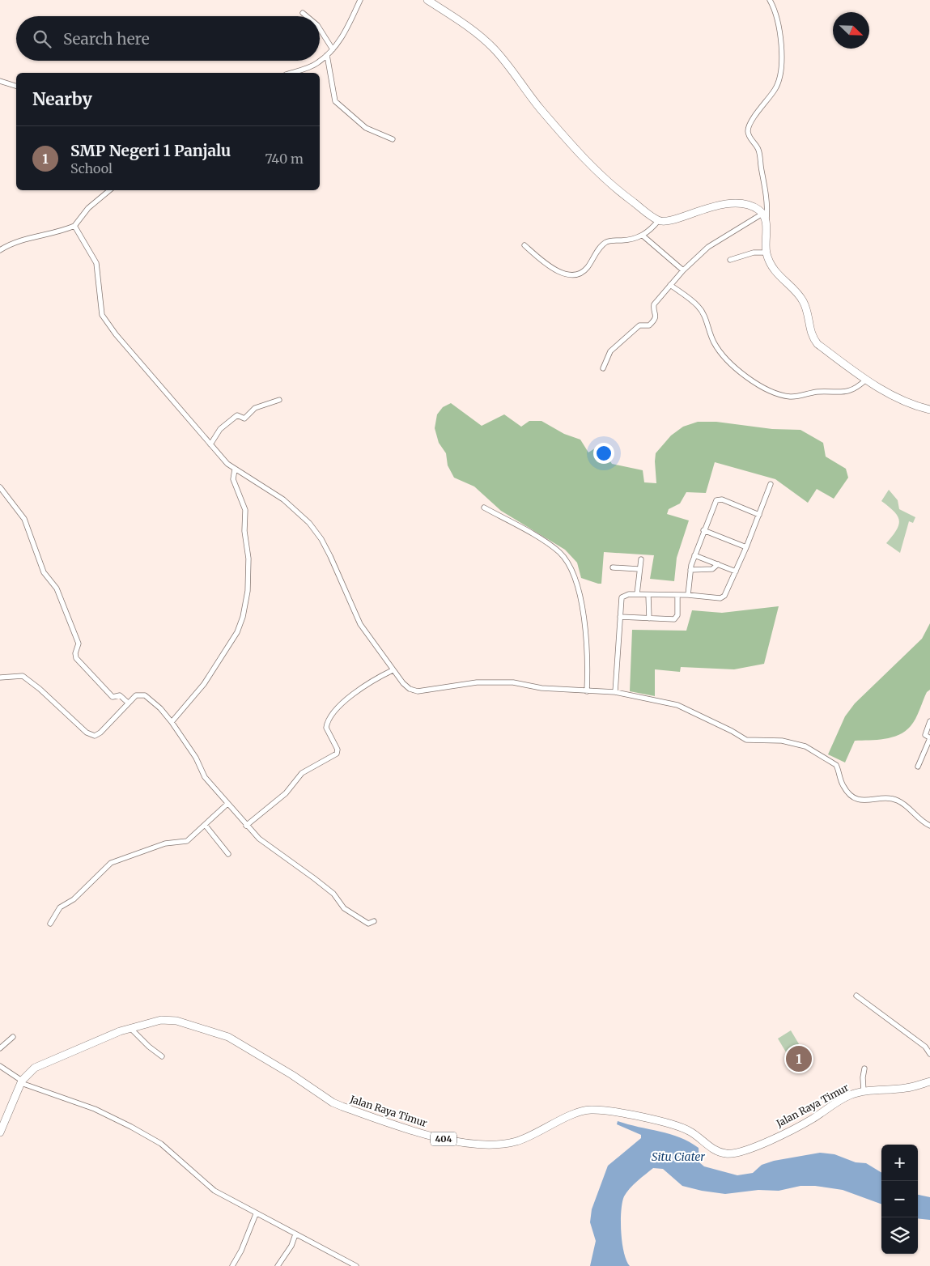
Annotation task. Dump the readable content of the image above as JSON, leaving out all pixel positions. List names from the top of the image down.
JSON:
{
  "streets": {
    "main road": ["Jalan Raya Timur", "404"]
  },
  "water": ["Situ Ciater"],
  "north": "bottom right",
  "page": {
    "search": "Search here",
    "heading": "Nearby",
    "list": [
      {
        "mark": "1",
        "name": "SMP Negeri 1 Panjalu",
        "note": "School",
        "value": "740 m"
      }
    ],
    "pins": "1",
    "map_buttons": ["+", "−"]
  }
}
